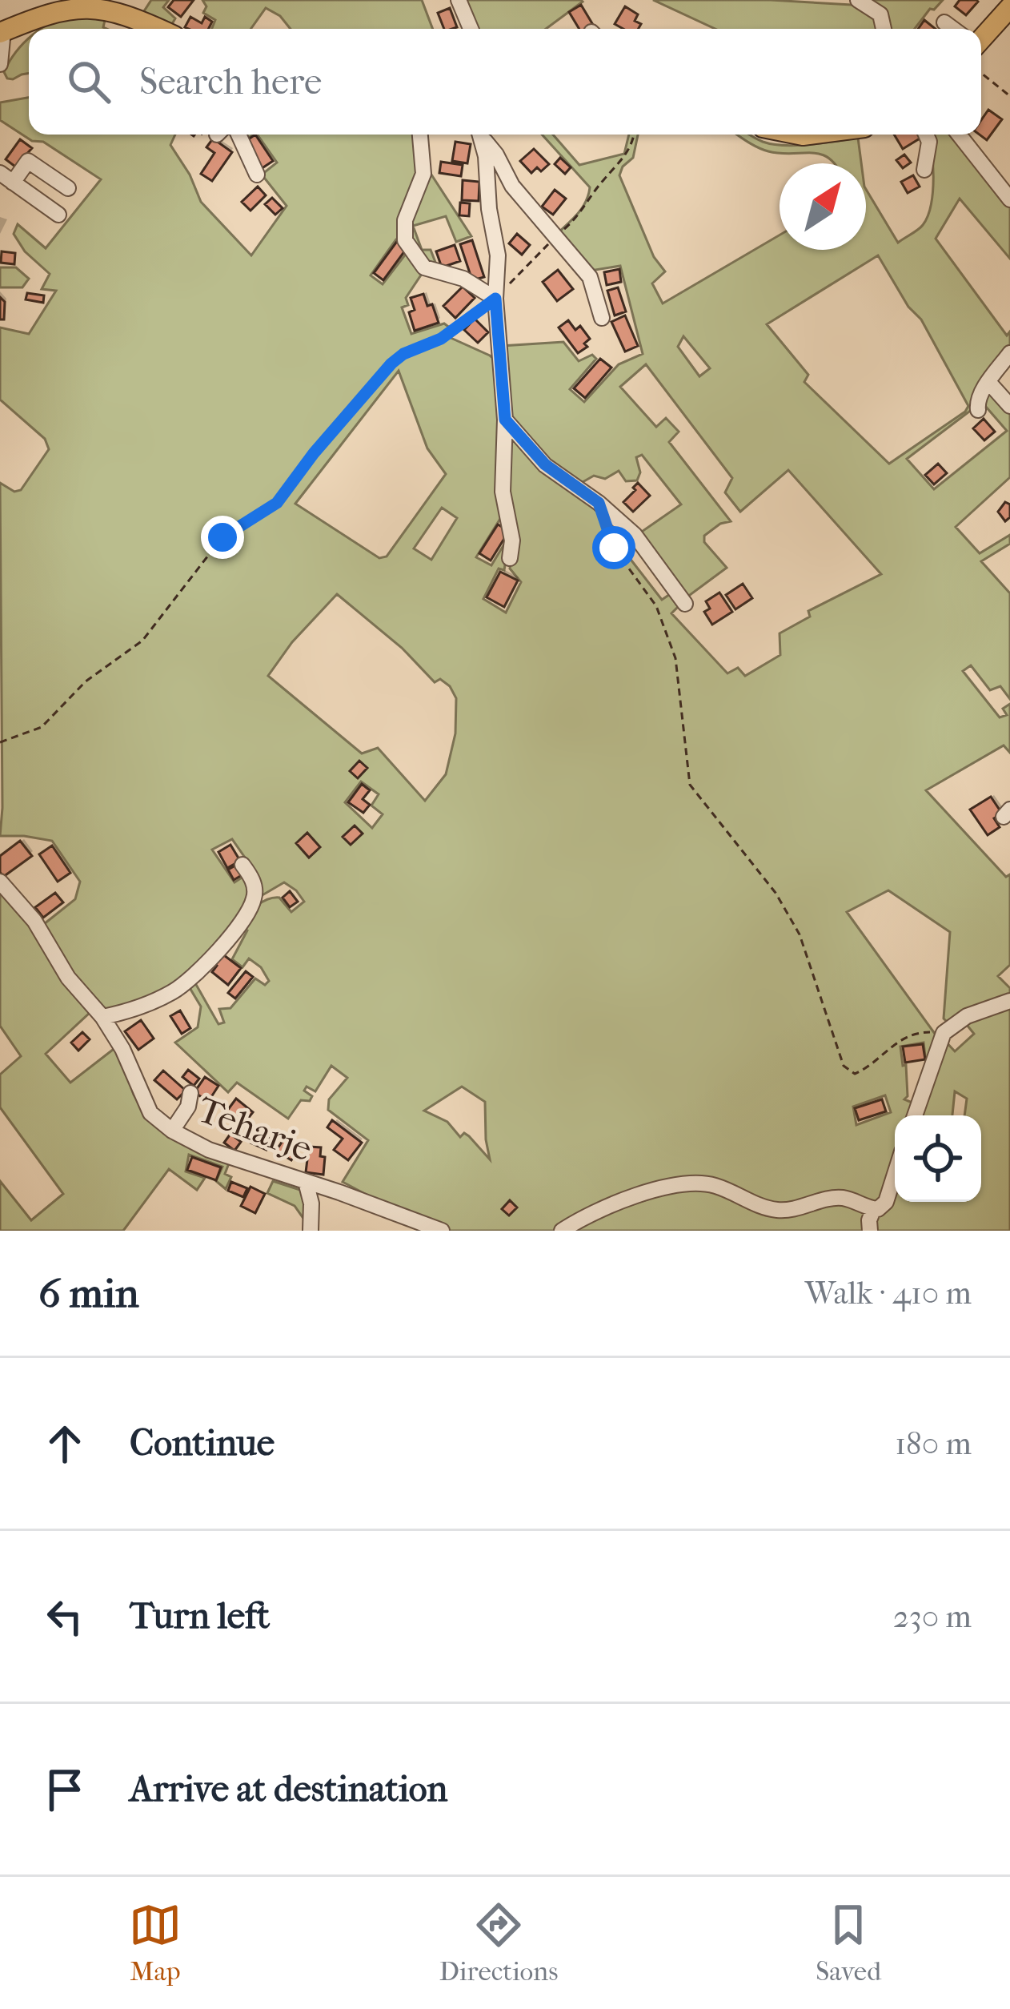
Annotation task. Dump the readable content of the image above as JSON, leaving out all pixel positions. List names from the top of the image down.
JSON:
{
  "streets": {
    "street": ["Teharje"]
  },
  "north": "top right",
  "page": {
    "search": "Search here",
    "heading": ["6 min", "Walk · 410 m"],
    "list": [
      ["Continue", "180 m"],
      ["Turn left", "230 m"],
      "Arrive at destination"
    ],
    "nav": ["Map", "Directions", "Saved"]
  }
}
